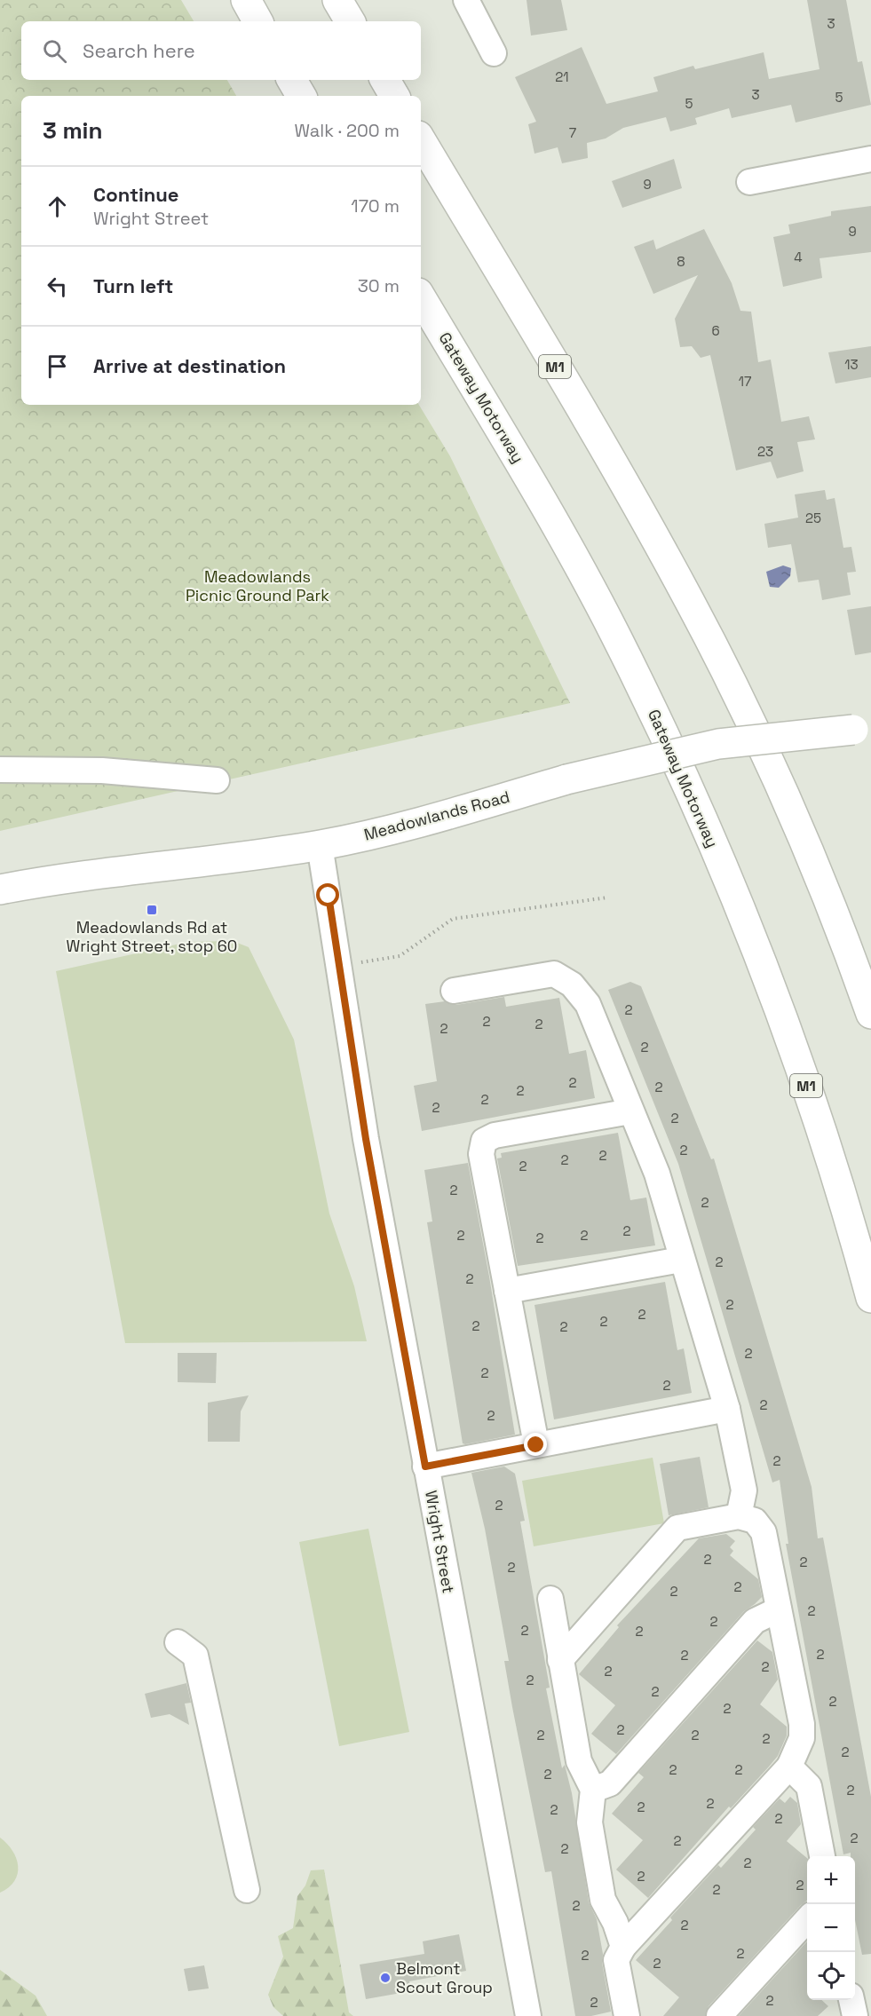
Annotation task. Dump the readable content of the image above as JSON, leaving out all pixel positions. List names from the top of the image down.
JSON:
{
  "streets": {
    "main road": ["M1", "Gateway Motorway", "Meadowlands Road"],
    "street": ["Wright Street"]
  },
  "crossings": [
    ["Meadowlands Road", "Wright Street"]
  ],
  "parks": ["Meadowlands Picnic Ground Park"],
  "places": {
    "transit": ["Meadowlands Rd at Wright Street, stop 60"],
    "other": ["Belmont Scout Group"]
  },
  "house_numbers": [
    "3",
    "21",
    "3",
    "5",
    "5",
    "7",
    "9",
    "9",
    "4",
    "8",
    "6",
    "13",
    "17",
    "23",
    "25",
    "2",
    "2",
    "2",
    "2",
    "2",
    "2",
    "2",
    "2",
    "2",
    "2",
    "2",
    "2",
    "2",
    "2",
    "2",
    "2",
    "2",
    "2",
    "2",
    "2",
    "2",
    "2",
    "2",
    "2",
    "2",
    "2",
    "2",
    "2",
    "2",
    "2",
    "2",
    "2",
    "2",
    "2",
    "2",
    "2",
    "2",
    "2",
    "2",
    "2",
    "2",
    "2",
    "2",
    "2",
    "2",
    "2",
    "2",
    "2",
    "2",
    "2",
    "2",
    "2",
    "2",
    "2",
    "2",
    "2",
    "2",
    "2",
    "2",
    "2",
    "2",
    "2",
    "2",
    "2",
    "2",
    "2",
    "2",
    "2",
    "2",
    "2",
    "2",
    "2",
    "2",
    "2",
    "2",
    "2",
    "2",
    "2",
    "2"
  ],
  "page": {
    "search": "Search here",
    "heading": ["3 min", "Walk · 200 m"],
    "list": [
      ["Continue", "Wright Street", "170 m"],
      ["Turn left", "30 m"],
      "Arrive at destination"
    ],
    "map_buttons": ["+", "−"]
  }
}
